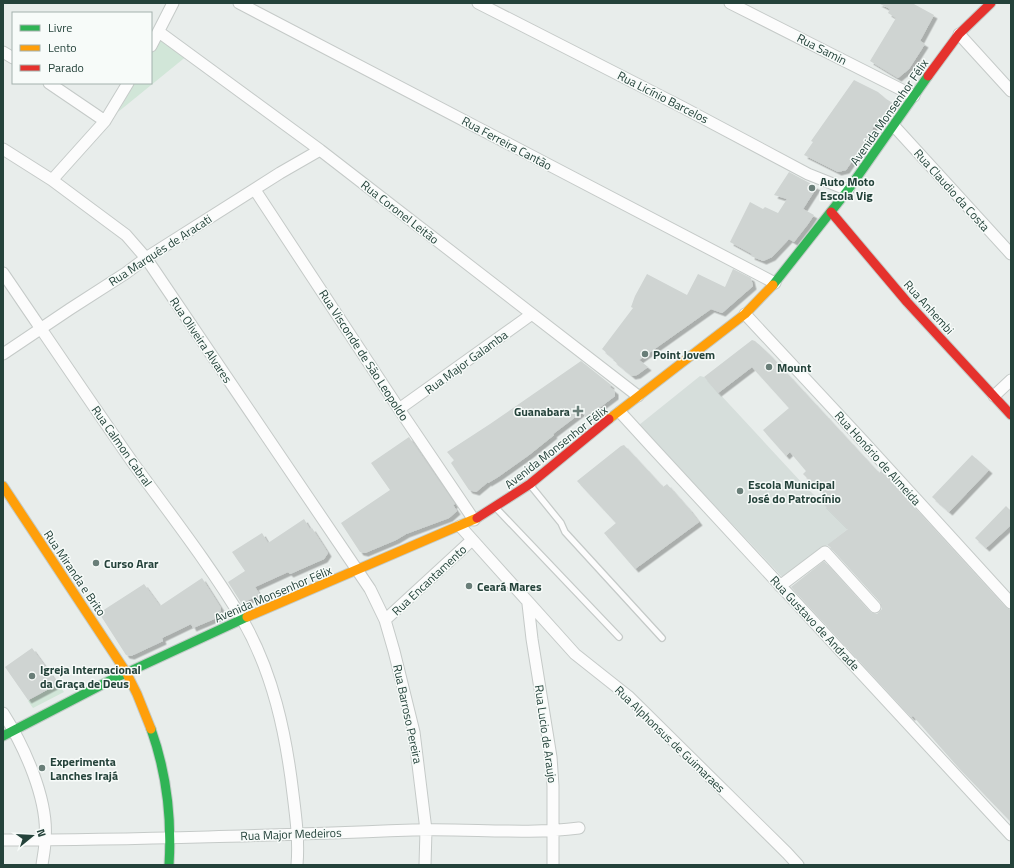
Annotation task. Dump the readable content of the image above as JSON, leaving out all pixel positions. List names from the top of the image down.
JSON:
{
  "streets": {
    "main road": ["Avenida Monsenhor Félix", "Rua Anhembi", "Rua Miranda e Brito"],
    "street": [
      "Rua Samin",
      "Rua Licínio Barcelos",
      "Rua Ferreira Cantão",
      "Rua Claudio da Costa",
      "Rua Coronel Leitão",
      "Rua Marquês de Aracati",
      "Rua Oliveira Alvares",
      "Rua Visconde de São Leopoldo",
      "Rua Major Galamba",
      "Rua Calmon Cabral",
      "Rua Honório de Almeida",
      "Rua Encantamento",
      "Rua Gustavo de Andrade",
      "Rua Barroso Pereira",
      "Rua Lucio de Araujo",
      "Rua Alphonsus de Guimaraes",
      "Rua Major Medeiros"
    ]
  },
  "crossings": [
    ["Rua Samin", "Avenida Monsenhor Félix"],
    ["Rua Licínio Barcelos", "Avenida Monsenhor Félix"],
    ["Avenida Monsenhor Félix", "Rua Ferreira Cantão"],
    ["Avenida Monsenhor Félix", "Rua Claudio da Costa"],
    ["Avenida Monsenhor Félix", "Rua Coronel Leitão"],
    ["Avenida Monsenhor Félix", "Rua Anhembi"],
    ["Avenida Monsenhor Félix", "Rua Oliveira Alvares"],
    ["Avenida Monsenhor Félix", "Rua Visconde de São Leopoldo"],
    ["Avenida Monsenhor Félix", "Rua Calmon Cabral"],
    ["Avenida Monsenhor Félix", "Rua Honório de Almeida"],
    ["Avenida Monsenhor Félix", "Rua Miranda e Brito"],
    ["Avenida Monsenhor Félix", "Rua Gustavo de Andrade"],
    ["Avenida Monsenhor Félix", "Rua Barroso Pereira"],
    ["Avenida Monsenhor Félix", "Rua Alphonsus de Guimaraes"],
    ["Rua Coronel Leitão", "Rua Marquês de Aracati"],
    ["Rua Coronel Leitão", "Rua Major Galamba"],
    ["Rua Marquês de Aracati", "Rua Oliveira Alvares"],
    ["Rua Marquês de Aracati", "Rua Visconde de São Leopoldo"],
    ["Rua Marquês de Aracati", "Rua Calmon Cabral"],
    ["Rua Oliveira Alvares", "Rua Barroso Pereira"],
    ["Rua Visconde de São Leopoldo", "Rua Major Galamba"],
    ["Rua Calmon Cabral", "Rua Major Medeiros"],
    ["Rua Miranda e Brito", "Rua Major Medeiros"],
    ["Rua Encantamento", "Rua Barroso Pereira"],
    ["Rua Encantamento", "Rua Alphonsus de Guimaraes"],
    ["Rua Barroso Pereira", "Rua Major Medeiros"],
    ["Rua Lucio de Araujo", "Rua Alphonsus de Guimaraes"],
    ["Rua Lucio de Araujo", "Rua Major Medeiros"]
  ],
  "places": {
    "other": [
      "Auto Moto Escola Vig",
      "Point Jovem",
      "Mount",
      "Escola Municipal José do Patrocínio",
      "Curso Arar",
      "Ceará Mares",
      "Igreja Internacional da Graça de Deus",
      "Experimenta Lanches Irajá"
    ],
    "health": ["Guanabara"]
  },
  "legend": ["Livre", "Lento", "Parado"],
  "north": "right"
}
